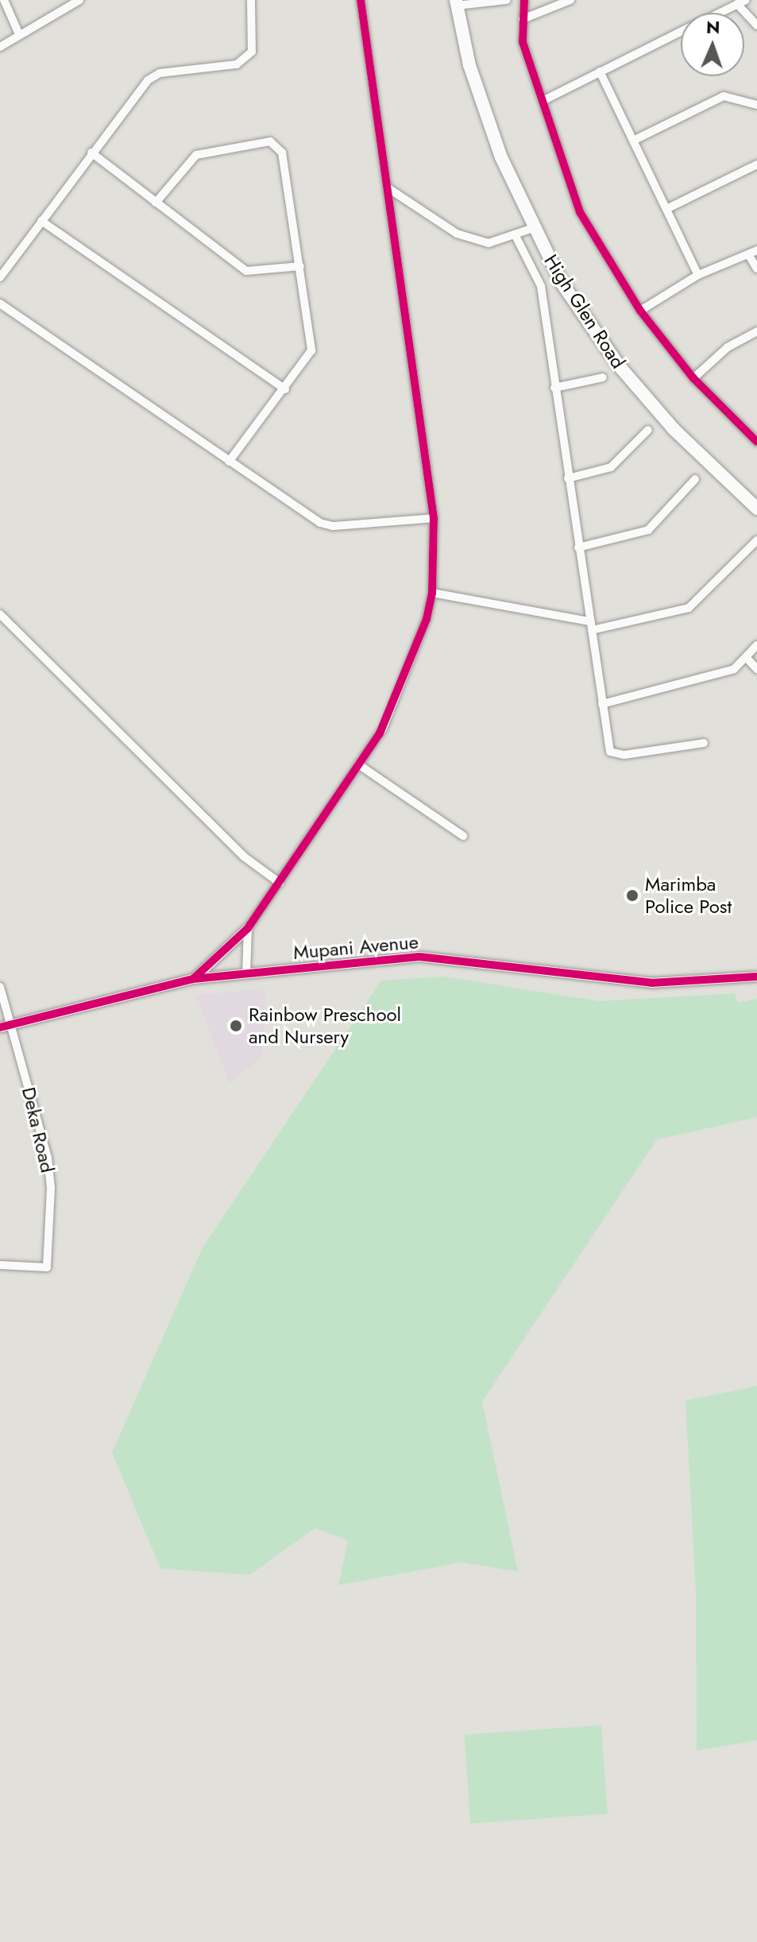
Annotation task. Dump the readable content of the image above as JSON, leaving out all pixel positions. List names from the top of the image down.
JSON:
{
  "streets": {
    "main road": ["High Glen Road"],
    "street": ["Mupani Avenue", "Deka Road"]
  },
  "crossings": [
    ["Mupani Avenue", "Deka Road"]
  ],
  "places": ["Marimba Police Post", "Rainbow Preschool and Nursery"],
  "north": "top"
}
